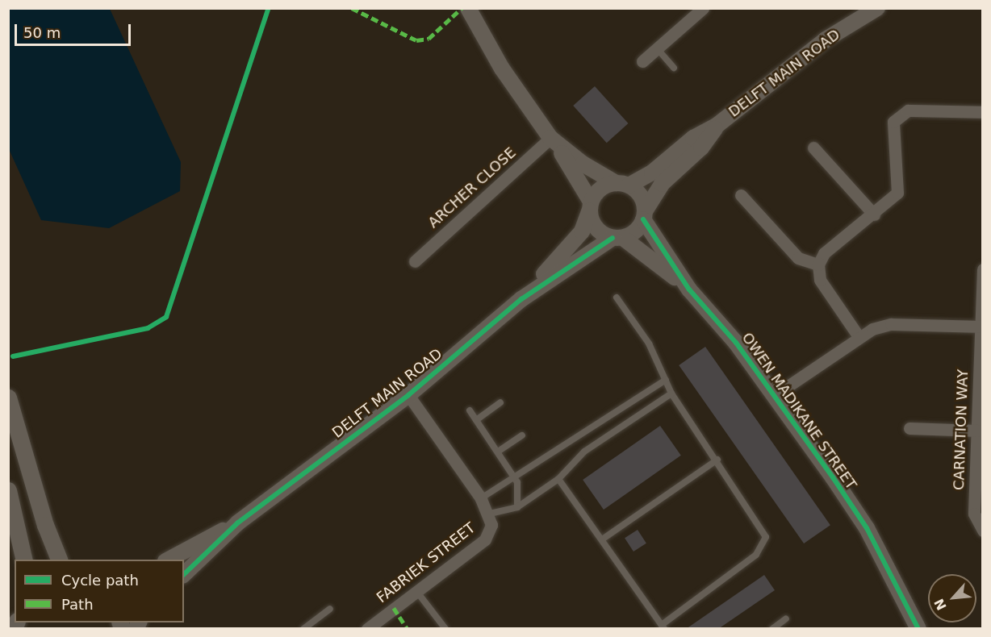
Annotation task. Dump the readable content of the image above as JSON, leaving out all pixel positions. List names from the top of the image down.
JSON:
{
  "streets": {
    "street": [
      "DELFT MAIN ROAD",
      "ARCHER CLOSE",
      "OWEN MADIKANE STREET",
      "CARNATION WAY",
      "FABRIEK STREET"
    ]
  },
  "crossings": [
    ["DELFT MAIN ROAD", "OWEN MADIKANE STREET"],
    ["DELFT MAIN ROAD", "FABRIEK STREET"]
  ],
  "legend": ["Cycle path", "Path"],
  "scale_bar": "50 m",
  "north": "bottom left"
}
